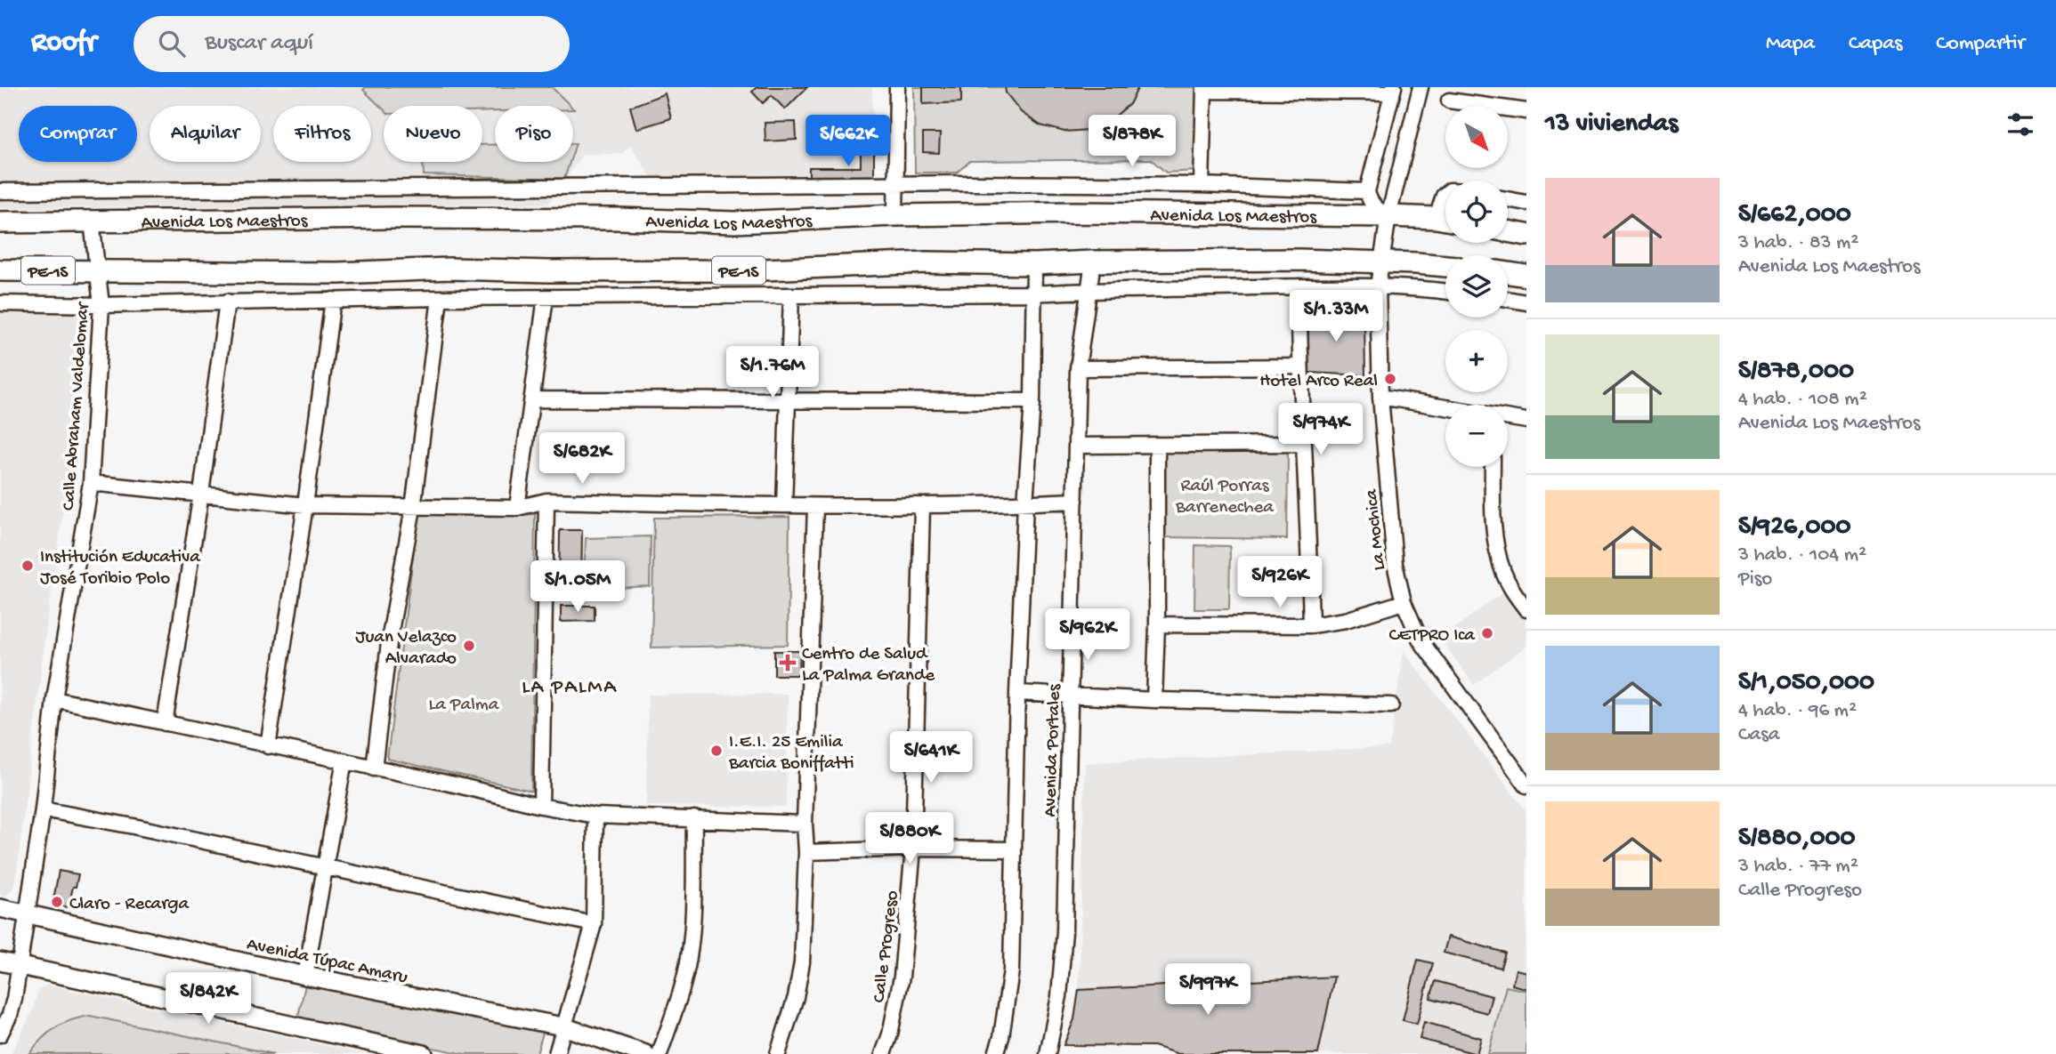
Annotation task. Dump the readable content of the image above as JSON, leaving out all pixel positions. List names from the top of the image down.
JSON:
{
  "streets": {
    "highway": ["Avenida Los Maestros", "PE-1S"],
    "main road": ["Avenida Túpac Amaru"],
    "street": [
      "Calle Abraham Valdelomar",
      "La Mochica",
      "Avenida Portales",
      "Calle Progreso"
    ]
  },
  "crossings": [
    ["Avenida Los Maestros", "Calle Abraham Valdelomar"],
    ["Avenida Los Maestros", "La Mochica"],
    ["PE-1S", "Calle Abraham Valdelomar"],
    ["PE-1S", "La Mochica"],
    ["PE-1S", "Avenida Portales"],
    ["Calle Abraham Valdelomar", "Avenida Túpac Amaru"]
  ],
  "districts": ["LA PALMA"],
  "parks": ["Raúl Porras Barrenechea", "La Palma"],
  "places": {
    "other": [
      "Hotel Arco Real",
      "Institución Educativa José Toribio Polo",
      "CETPRO Ica",
      "Juan Velazco Alvarado",
      "I.E.I. 25 Emilia Barcia Boniffatti",
      "Claro - Recarga"
    ],
    "health": ["Centro de Salud La Palma Grande"]
  },
  "north": "bottom right",
  "page": {
    "header": "Roofr",
    "search": "Buscar aquí",
    "nav": ["Mapa", "Capas", "Compartir"],
    "heading": "13 viviendas",
    "map_buttons": ["+", "−"],
    "chip": [
      "Comprar",
      "Alquilar",
      "Filtros",
      "Nuevo",
      "Piso"
    ],
    "price": [
      "S/662K",
      "S/878K",
      "S/1.33M",
      "S/1.76M",
      "S/974K",
      "S/682K",
      "S/926K",
      "S/1.05M",
      "S/962K",
      "S/641K",
      "S/880K",
      "S/997K",
      "S/842K"
    ],
    "list": [
      {
        "name": "S/662,000",
        "note": "3 hab. · 83 m² · Avenida Los Maestros"
      },
      {
        "name": "S/878,000",
        "note": "4 hab. · 108 m² · Avenida Los Maestros"
      },
      {
        "name": "S/926,000",
        "note": "3 hab. · 104 m² · Piso"
      },
      {
        "name": "S/1,050,000",
        "note": "4 hab. · 96 m² · Casa"
      },
      {
        "name": "S/880,000",
        "note": "3 hab. · 77 m² · Calle Progreso"
      }
    ]
  }
}
